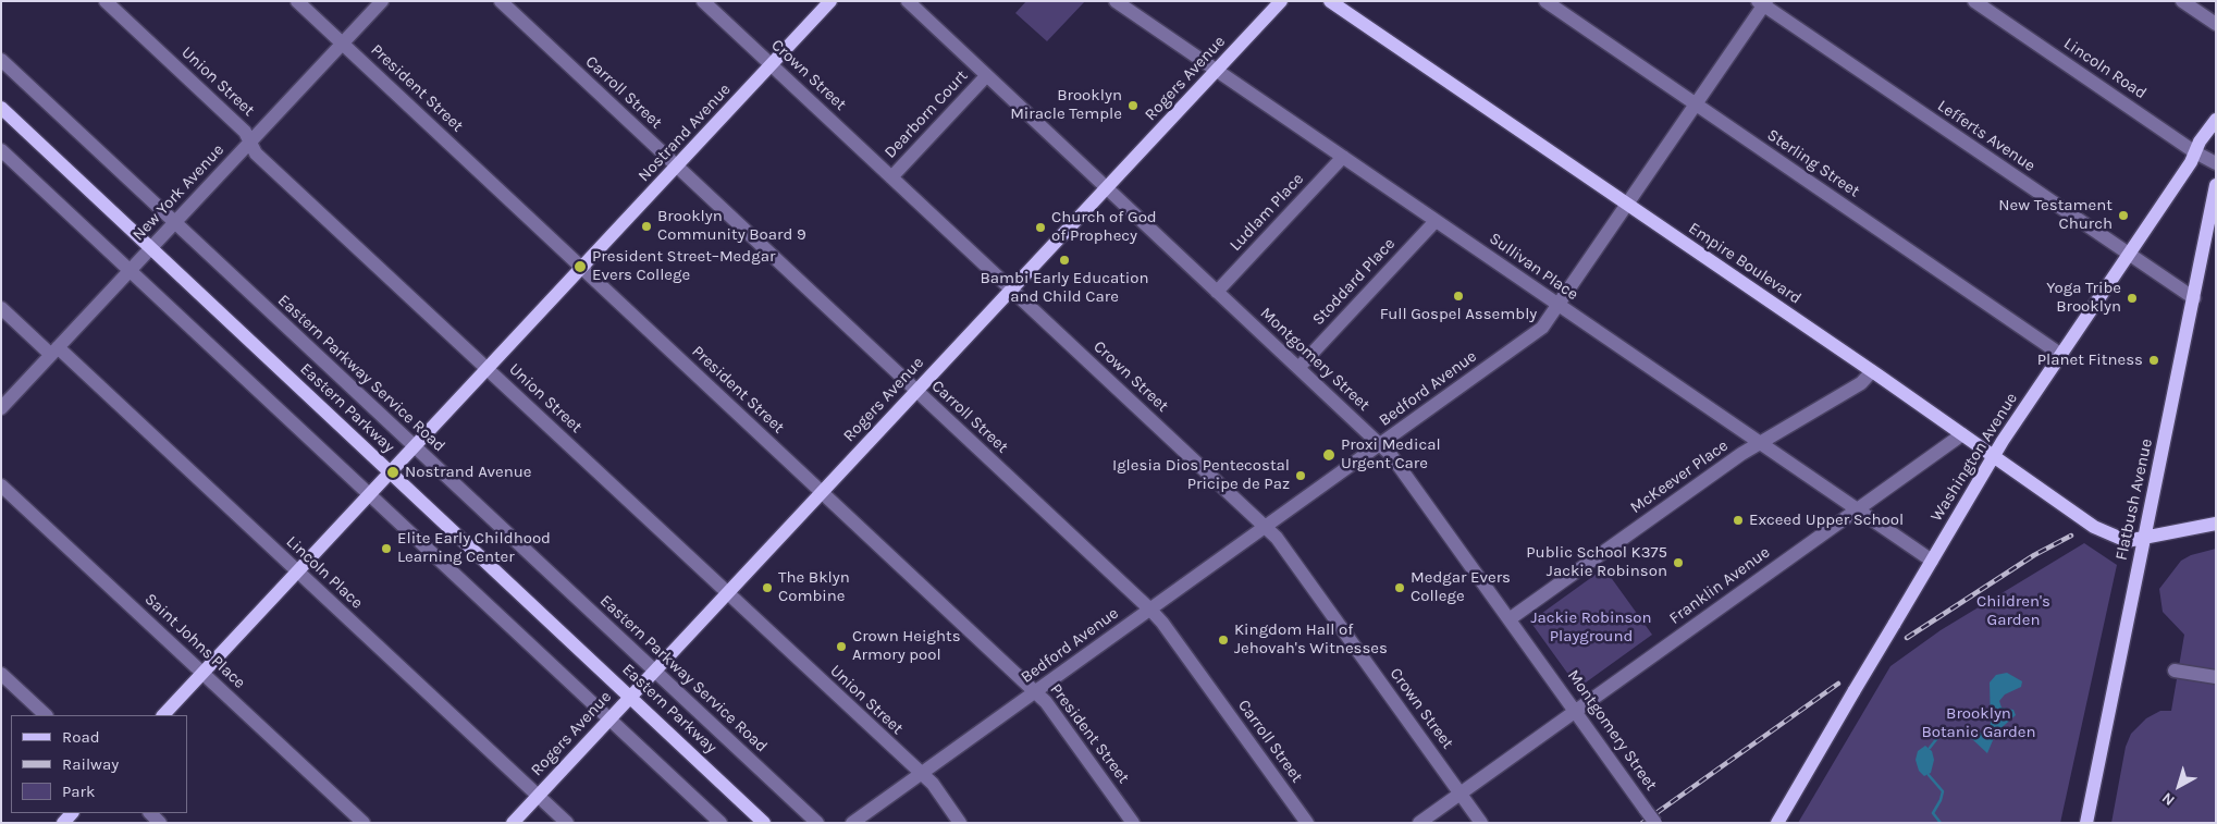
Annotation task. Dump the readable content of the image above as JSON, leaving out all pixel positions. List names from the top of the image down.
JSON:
{
  "streets": {
    "main road": [
      "Rogers Avenue",
      "Nostrand Avenue",
      "Empire Boulevard",
      "Eastern Parkway",
      "Washington Avenue",
      "Flatbush Avenue"
    ],
    "street": [
      "Lincoln Road",
      "Crown Street",
      "Union Street",
      "President Street",
      "Carroll Street",
      "Dearborn Court",
      "Lefferts Avenue",
      "Sterling Street",
      "New York Avenue",
      "Ludlam Place",
      "Sullivan Place",
      "Stoddard Place",
      "Montgomery Street",
      "Eastern Parkway Service Road",
      "Bedford Avenue",
      "McKeever Place",
      "Lincoln Place",
      "Franklin Avenue",
      "Saint Johns Place"
    ]
  },
  "crossings": [
    ["Lincoln Road", "Washington Avenue"],
    ["Crown Street", "Rogers Avenue"],
    ["Crown Street", "Dearborn Court"],
    ["Crown Street", "Nostrand Avenue"],
    ["Crown Street", "Bedford Avenue"],
    ["Crown Street", "Franklin Avenue"],
    ["Rogers Avenue", "Union Street"],
    ["Rogers Avenue", "President Street"],
    ["Rogers Avenue", "Carroll Street"],
    ["Rogers Avenue", "Sullivan Place"],
    ["Rogers Avenue", "Montgomery Street"],
    ["Rogers Avenue", "Eastern Parkway Service Road"],
    ["Rogers Avenue", "Eastern Parkway"],
    ["Rogers Avenue", "Lincoln Place"],
    ["Union Street", "Nostrand Avenue"],
    ["Union Street", "New York Avenue"],
    ["Union Street", "Bedford Avenue"],
    ["President Street", "Nostrand Avenue"],
    ["President Street", "New York Avenue"],
    ["President Street", "Bedford Avenue"],
    ["Carroll Street", "Nostrand Avenue"],
    ["Carroll Street", "Bedford Avenue"],
    ["Dearborn Court", "Montgomery Street"],
    ["Nostrand Avenue", "Eastern Parkway Service Road"],
    ["Nostrand Avenue", "Eastern Parkway"],
    ["Nostrand Avenue", "Lincoln Place"],
    ["Nostrand Avenue", "Saint Johns Place"],
    ["Lefferts Avenue", "Bedford Avenue"],
    ["Lefferts Avenue", "Washington Avenue"],
    ["Lefferts Avenue", "Flatbush Avenue"],
    ["Sterling Street", "Bedford Avenue"],
    ["Sterling Street", "Washington Avenue"],
    ["New York Avenue", "Eastern Parkway Service Road"],
    ["New York Avenue", "Eastern Parkway"],
    ["New York Avenue", "Lincoln Place"],
    ["Ludlam Place", "Sullivan Place"],
    ["Ludlam Place", "Montgomery Street"],
    ["Empire Boulevard", "Bedford Avenue"],
    ["Empire Boulevard", "Washington Avenue"],
    ["Empire Boulevard", "McKeever Place"],
    ["Empire Boulevard", "Flatbush Avenue"],
    ["Empire Boulevard", "Franklin Avenue"],
    ["Sullivan Place", "Stoddard Place"],
    ["Sullivan Place", "Bedford Avenue"],
    ["Sullivan Place", "Washington Avenue"],
    ["Sullivan Place", "McKeever Place"],
    ["Sullivan Place", "Franklin Avenue"],
    ["Stoddard Place", "Montgomery Street"],
    ["Montgomery Street", "Bedford Avenue"],
    ["Montgomery Street", "McKeever Place"],
    ["Montgomery Street", "Franklin Avenue"]
  ],
  "parks": ["Children's Garden", "Jackie Robinson Playground", "Brooklyn Botanic Garden"],
  "places": [
    "Brooklyn Miracle Temple",
    "New Testament Church",
    "Brooklyn Community Board 9",
    "Church of God of Prophecy",
    "Bambi Early Education and Child Care",
    "President Street–Medgar Evers College",
    "Full Gospel Assembly",
    "Yoga Tribe Brooklyn",
    "Planet Fitness",
    "Proxi Medical Urgent Care",
    "Nostrand Avenue",
    "Iglesia Dios Pentecostal Pricipe de Paz",
    "Exceed Upper School",
    "Elite Early Childhood Learning Center",
    "Public School K375 Jackie Robinson",
    "The Bklyn Combine",
    "Medgar Evers College",
    "Kingdom Hall of Jehovah's Witnesses",
    "Crown Heights Armory pool"
  ],
  "legend": ["Road", "Railway", "Park"],
  "north": "bottom left"
}
